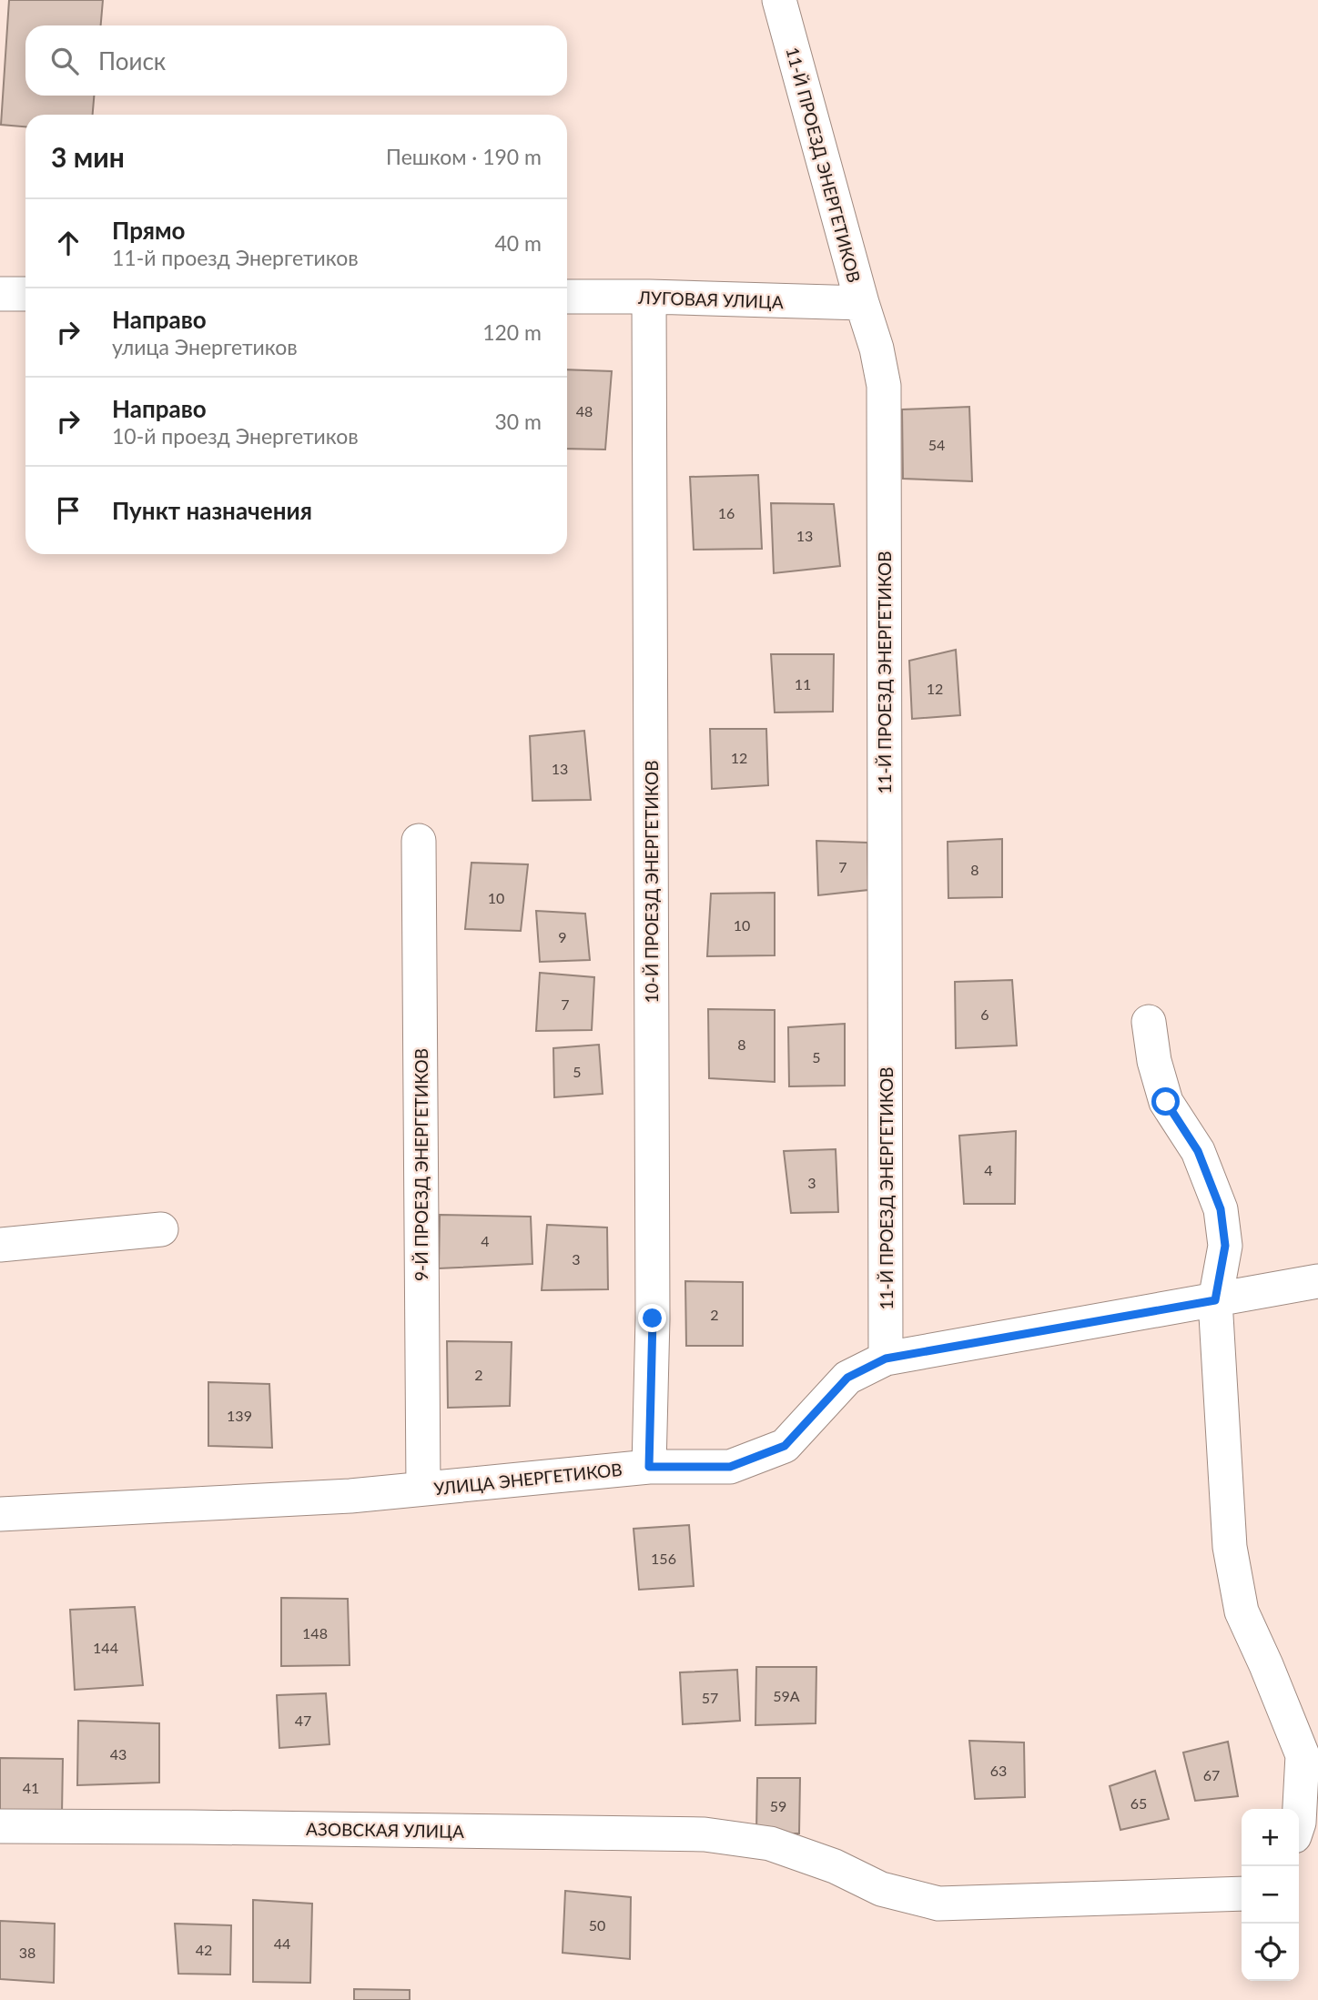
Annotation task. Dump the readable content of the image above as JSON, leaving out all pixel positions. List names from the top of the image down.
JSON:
{
  "streets": {
    "street": [
      "11-Й ПРОЕЗД ЭНЕРГЕТИКОВ",
      "ЛУГОВАЯ УЛИЦА",
      "10-Й ПРОЕЗД ЭНЕРГЕТИКОВ",
      "9-Й ПРОЕЗД ЭНЕРГЕТИКОВ",
      "УЛИЦА ЭНЕРГЕТИКОВ",
      "АЗОВСКАЯ УЛИЦА"
    ]
  },
  "crossings": [
    ["11-Й ПРОЕЗД ЭНЕРГЕТИКОВ", "ЛУГОВАЯ УЛИЦА"],
    ["11-Й ПРОЕЗД ЭНЕРГЕТИКОВ", "УЛИЦА ЭНЕРГЕТИКОВ"],
    ["ЛУГОВАЯ УЛИЦА", "10-Й ПРОЕЗД ЭНЕРГЕТИКОВ"],
    ["10-Й ПРОЕЗД ЭНЕРГЕТИКОВ", "УЛИЦА ЭНЕРГЕТИКОВ"],
    ["9-Й ПРОЕЗД ЭНЕРГЕТИКОВ", "УЛИЦА ЭНЕРГЕТИКОВ"]
  ],
  "house_numbers": [
    "48",
    "54",
    "16",
    "13",
    "11",
    "12",
    "12",
    "13",
    "7",
    "8",
    "10",
    "10",
    "9",
    "7",
    "6",
    "8",
    "5",
    "5",
    "4",
    "3",
    "4",
    "3",
    "2",
    "2",
    "139",
    "156",
    "148",
    "144",
    "59А",
    "57",
    "47",
    "43",
    "63",
    "67",
    "41",
    "65",
    "59",
    "50",
    "44",
    "42",
    "38"
  ],
  "page": {
    "search": "Поиск",
    "heading": ["3 мин", "Пешком · 190 m"],
    "list": [
      ["Прямо", "11-й проезд Энергетиков", "40 m"],
      ["Направо", "улица Энергетиков", "120 m"],
      ["Направо", "10-й проезд Энергетиков", "30 m"],
      "Пункт назначения"
    ],
    "map_buttons": ["+", "−"]
  }
}
